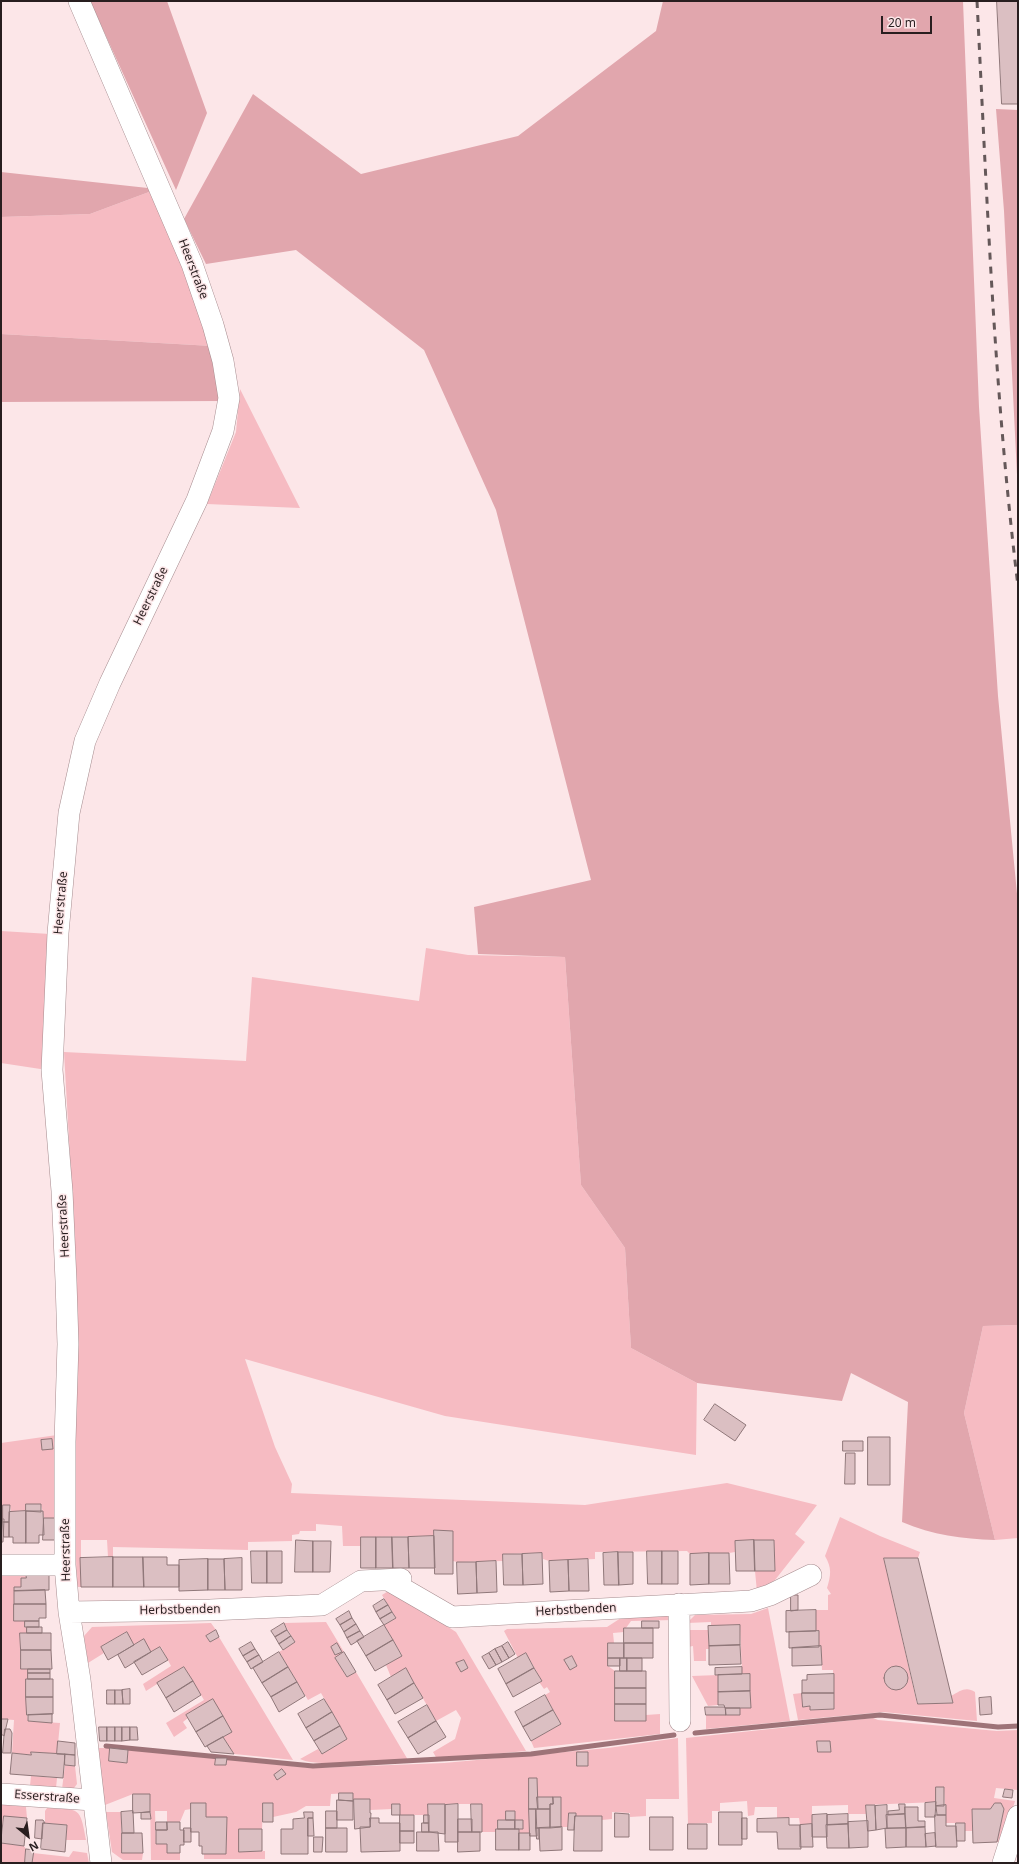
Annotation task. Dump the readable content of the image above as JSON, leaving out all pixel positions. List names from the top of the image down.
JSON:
{
  "streets": {
    "street": ["Heerstraße", "Herbstbenden", "Esserstraße"]
  },
  "crossings": [
    ["Heerstraße", "Herbstbenden"],
    ["Heerstraße", "Esserstraße"]
  ],
  "scale_bar": "20 m",
  "north": "bottom right"
}
